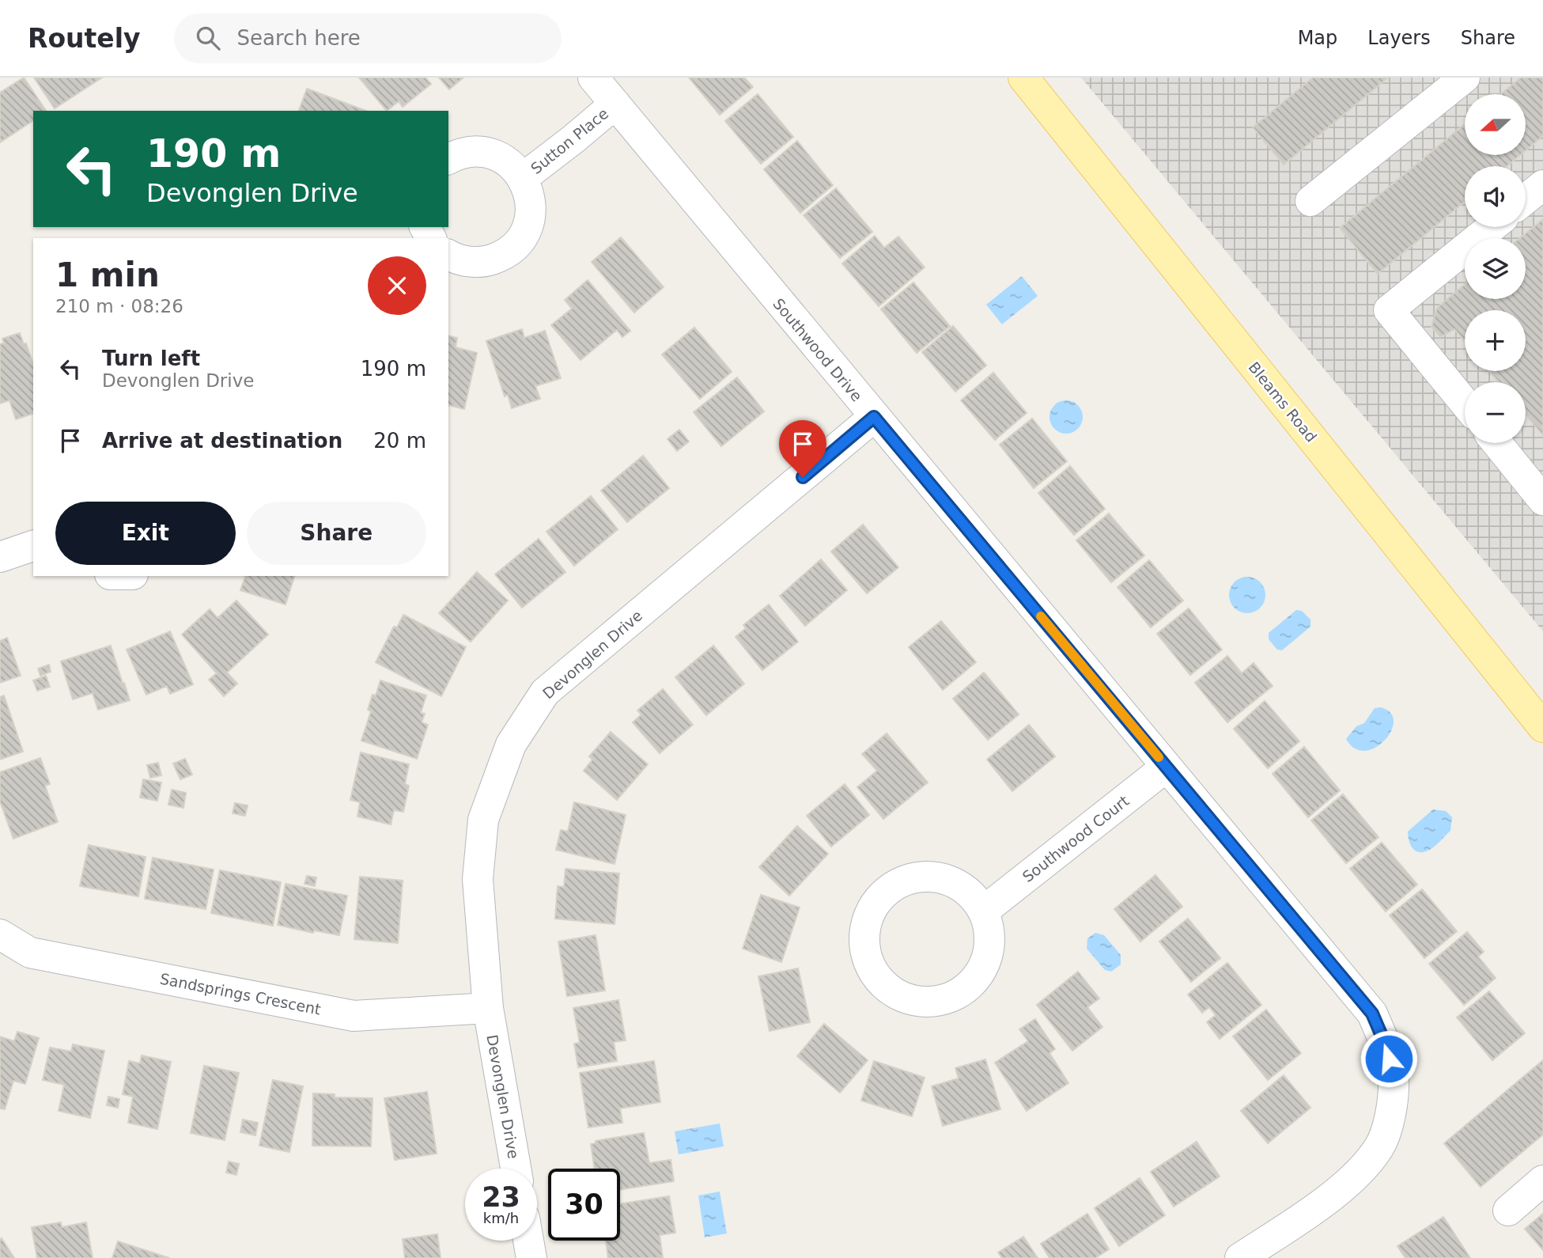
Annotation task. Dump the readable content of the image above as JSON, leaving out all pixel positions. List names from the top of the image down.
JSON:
{
  "streets": {
    "main road": ["Bleams Road"],
    "street": [
      "Sutton Place",
      "Southwood Drive",
      "Devonglen Drive",
      "Southwood Court",
      "Sandsprings Crescent"
    ]
  },
  "crossings": [
    ["Sutton Place", "Southwood Drive"],
    ["Southwood Drive", "Devonglen Drive"],
    ["Southwood Drive", "Southwood Court"],
    ["Devonglen Drive", "Sandsprings Crescent"]
  ],
  "north": "left",
  "page": {
    "header": "Routely",
    "search": "Search here",
    "nav": ["Map", "Layers", "Share"],
    "map_buttons": ["+", "−"],
    "turn": ["190 m", "Devonglen Drive"],
    "heading": ["1 min", "210 m · 08:26"],
    "list": [
      {
        "name": "Turn left",
        "note": "Devonglen Drive",
        "value": "190 m"
      },
      {
        "name": "Arrive at destination",
        "value": "20 m"
      }
    ],
    "buttons": ["Exit", "Share"],
    "speed": "23 km/h",
    "limit": "30"
  }
}
